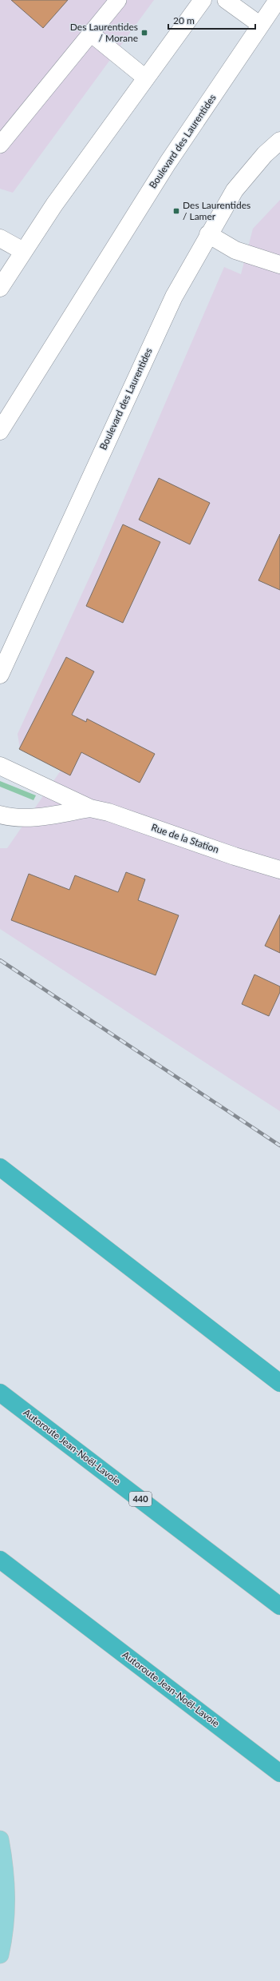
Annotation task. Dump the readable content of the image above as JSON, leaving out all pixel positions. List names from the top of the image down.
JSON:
{
  "streets": {
    "highway": ["Autoroute Jean-Noël-Lavoie", "440"],
    "street": ["Boulevard des Laurentides", "Rue de la Station"]
  },
  "places": {
    "transit": ["Des Laurentides / Morane", "Des Laurentides / Lamer"]
  },
  "scale_bar": "20 m"
}
